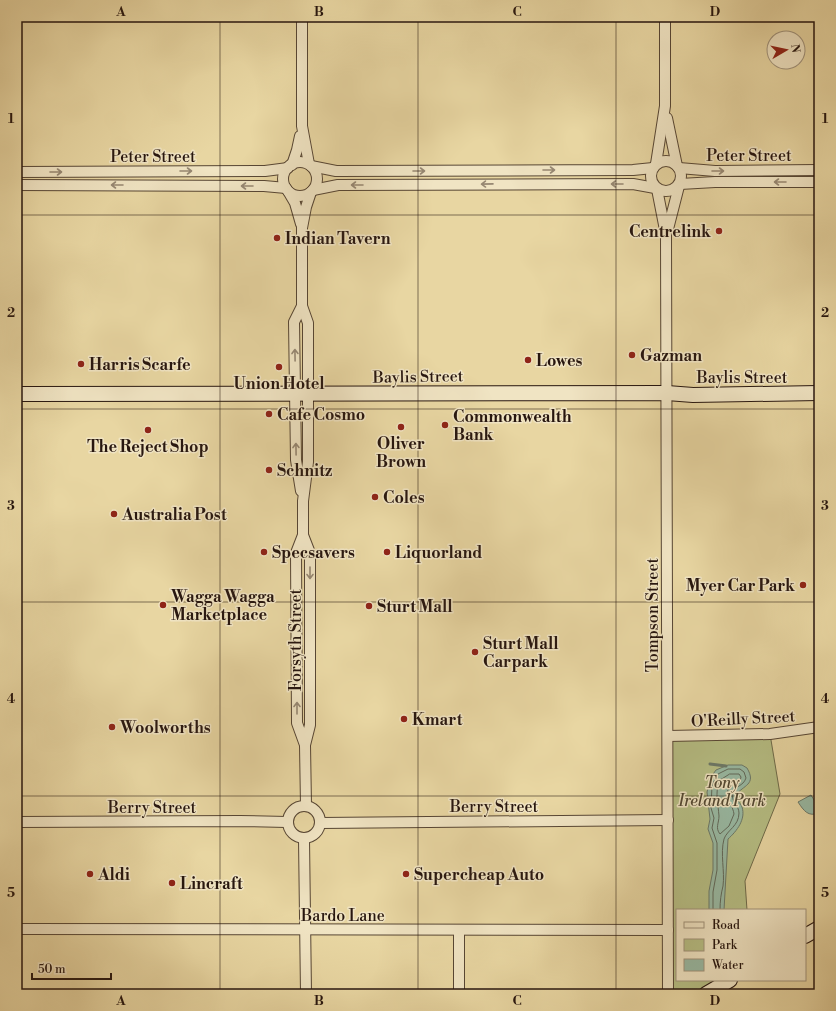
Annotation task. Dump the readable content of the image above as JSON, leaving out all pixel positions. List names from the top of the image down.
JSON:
{
  "streets": {
    "main road": ["Baylis Street"],
    "street": [
      "Peter Street",
      "Tompson Street",
      "Forsyth Street",
      "O'Reilly Street",
      "Berry Street",
      "Bardo Lane"
    ]
  },
  "crossings": [
    ["Peter Street", "Tompson Street"],
    ["Peter Street", "Forsyth Street"],
    ["Baylis Street", "Tompson Street"],
    ["Baylis Street", "Forsyth Street"],
    ["Tompson Street", "O'Reilly Street"],
    ["Tompson Street", "Berry Street"],
    ["Tompson Street", "Bardo Lane"],
    ["Forsyth Street", "Berry Street"]
  ],
  "parks": ["Tony Ireland Park"],
  "places": [
    "Centrelink",
    "Indian Tavern",
    "Gazman",
    "Lowes",
    "Harris Scarfe",
    "Union Hotel",
    "Cafe Cosmo",
    "Commonwealth Bank",
    "Oliver Brown",
    "The Reject Shop",
    "Schnitz",
    "Coles",
    "Australia Post",
    "Specsavers",
    "Liquorland",
    "Myer Car Park",
    "Wagga Wagga Marketplace",
    "Sturt Mall",
    "Sturt Mall Carpark",
    "Kmart",
    "Woolworths",
    "Aldi",
    "Supercheap Auto",
    "Lincraft"
  ],
  "legend": ["Road", "Park", "Water"],
  "scale_bar": "50 m",
  "north": "right",
  "grid": {
    "columns": [
      "A",
      "B",
      "C",
      "D"
    ],
    "rows": [
      "1",
      "2",
      "3",
      "4",
      "5"
    ]
  }
}
